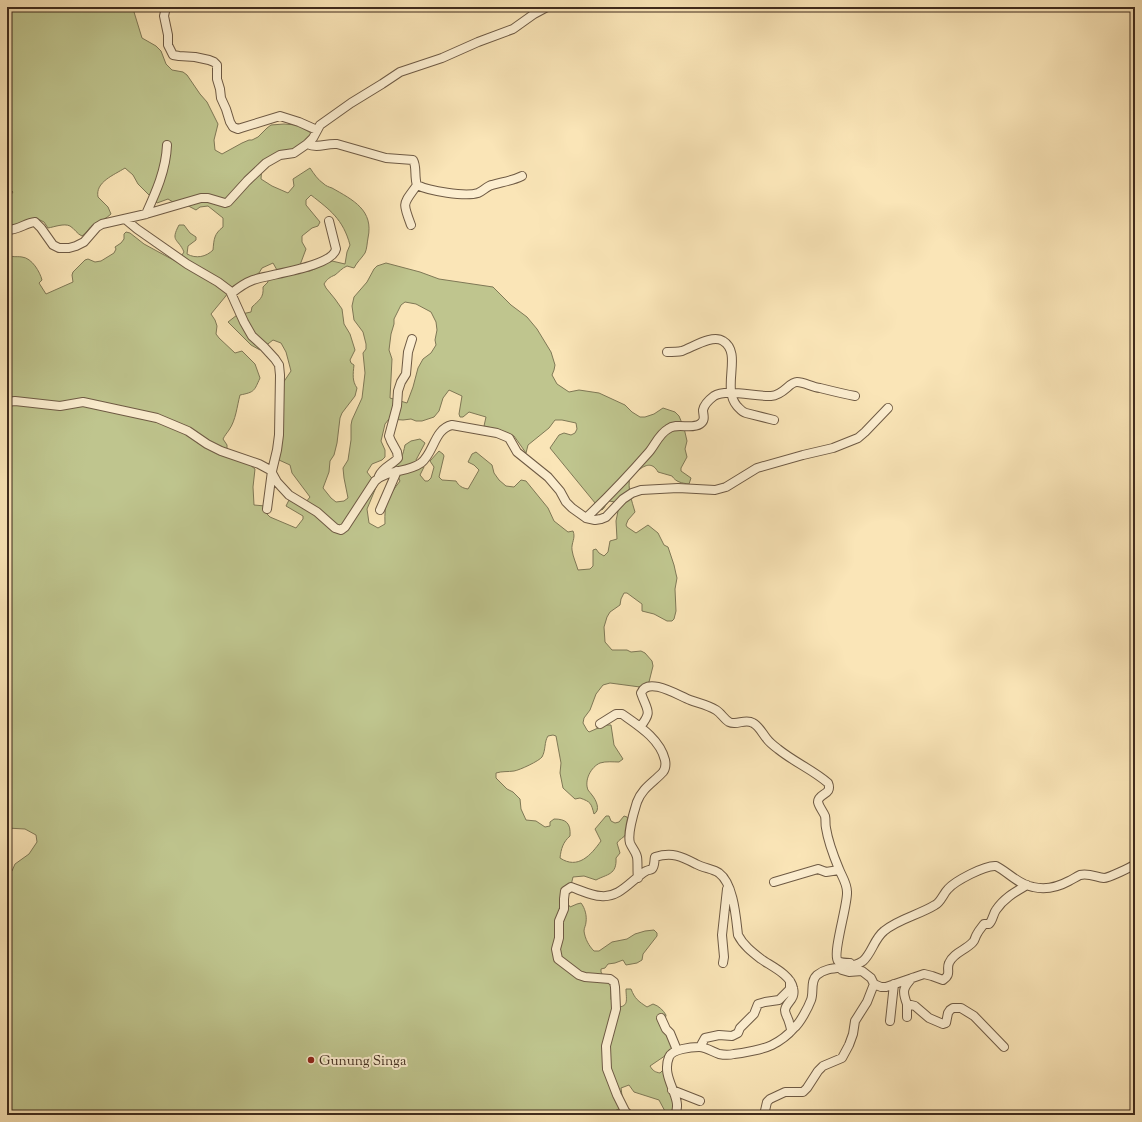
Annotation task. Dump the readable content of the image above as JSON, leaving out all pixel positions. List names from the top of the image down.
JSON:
{
  "places": ["Gunung Singa"]
}
